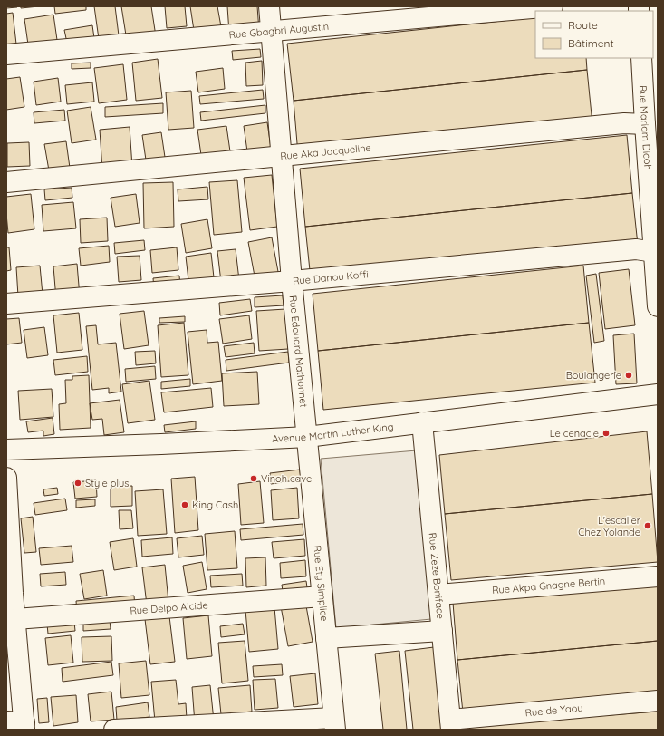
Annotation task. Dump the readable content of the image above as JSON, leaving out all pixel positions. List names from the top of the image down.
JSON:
{
  "streets": {
    "street": [
      "Rue Gbagbri Augustin",
      "Rue Mariam Dicoh",
      "Rue Aka Jacqueline",
      "Rue Danou Koffi",
      "Rue Edouard Mathonnet",
      "Avenue Martin Luther King",
      "Rue Zeze Boniface",
      "Rue Ety Simplice",
      "Rue Akpa Gnagne Bertin",
      "Rue Delpo Alcide",
      "Rue de Yaou"
    ]
  },
  "crossings": [
    ["Rue Gbagbri Augustin", "Rue Edouard Mathonnet"],
    ["Rue Mariam Dicoh", "Rue Aka Jacqueline"],
    ["Rue Mariam Dicoh", "Rue Danou Koffi"],
    ["Rue Aka Jacqueline", "Rue Edouard Mathonnet"],
    ["Rue Danou Koffi", "Rue Edouard Mathonnet"],
    ["Rue Edouard Mathonnet", "Avenue Martin Luther King"],
    ["Rue Edouard Mathonnet", "Rue Ety Simplice"],
    ["Avenue Martin Luther King", "Rue Zeze Boniface"],
    ["Avenue Martin Luther King", "Rue Ety Simplice"],
    ["Rue Zeze Boniface", "Rue Akpa Gnagne Bertin"],
    ["Rue Zeze Boniface", "Rue de Yaou"],
    ["Rue Ety Simplice", "Rue Delpo Alcide"]
  ],
  "places": [
    "Boulangerie",
    "Le cenacle",
    "Vinoh cave",
    "Style plus",
    "King Cash",
    "L'escalier Chez Yolande"
  ],
  "legend": ["Route", "Bâtiment"]
}
